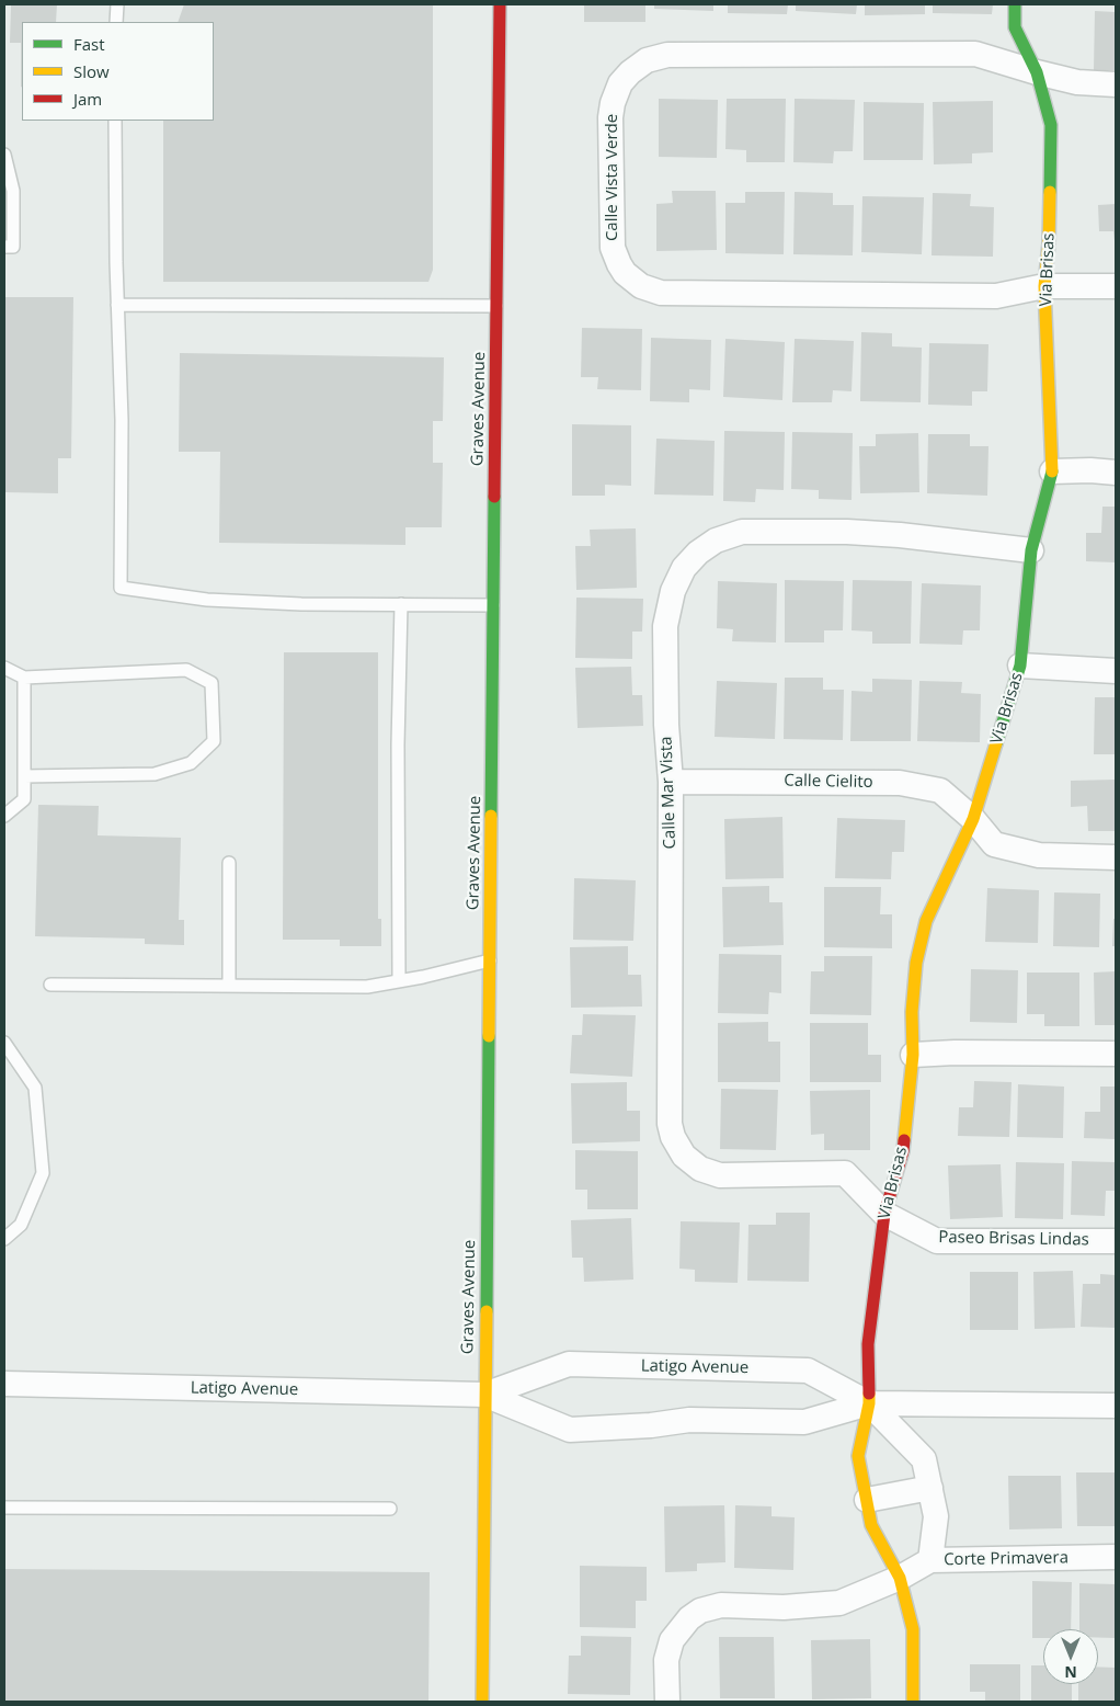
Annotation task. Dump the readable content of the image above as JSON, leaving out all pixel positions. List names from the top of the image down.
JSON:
{
  "streets": {
    "street": [
      "Calle Vista Verde",
      "Via Brisas",
      "Graves Avenue",
      "Calle Cielito",
      "Calle Mar Vista",
      "Paseo Brisas Lindas",
      "Latigo Avenue",
      "Corte Primavera"
    ]
  },
  "crossings": [
    ["Calle Vista Verde", "Via Brisas"],
    ["Via Brisas", "Calle Cielito"],
    ["Via Brisas", "Calle Mar Vista"],
    ["Via Brisas", "Paseo Brisas Lindas"],
    ["Via Brisas", "Latigo Avenue"],
    ["Via Brisas", "Corte Primavera"],
    ["Graves Avenue", "Latigo Avenue"],
    ["Calle Cielito", "Calle Mar Vista"],
    ["Calle Mar Vista", "Paseo Brisas Lindas"]
  ],
  "legend": ["Fast", "Slow", "Jam"],
  "north": "bottom"
}
